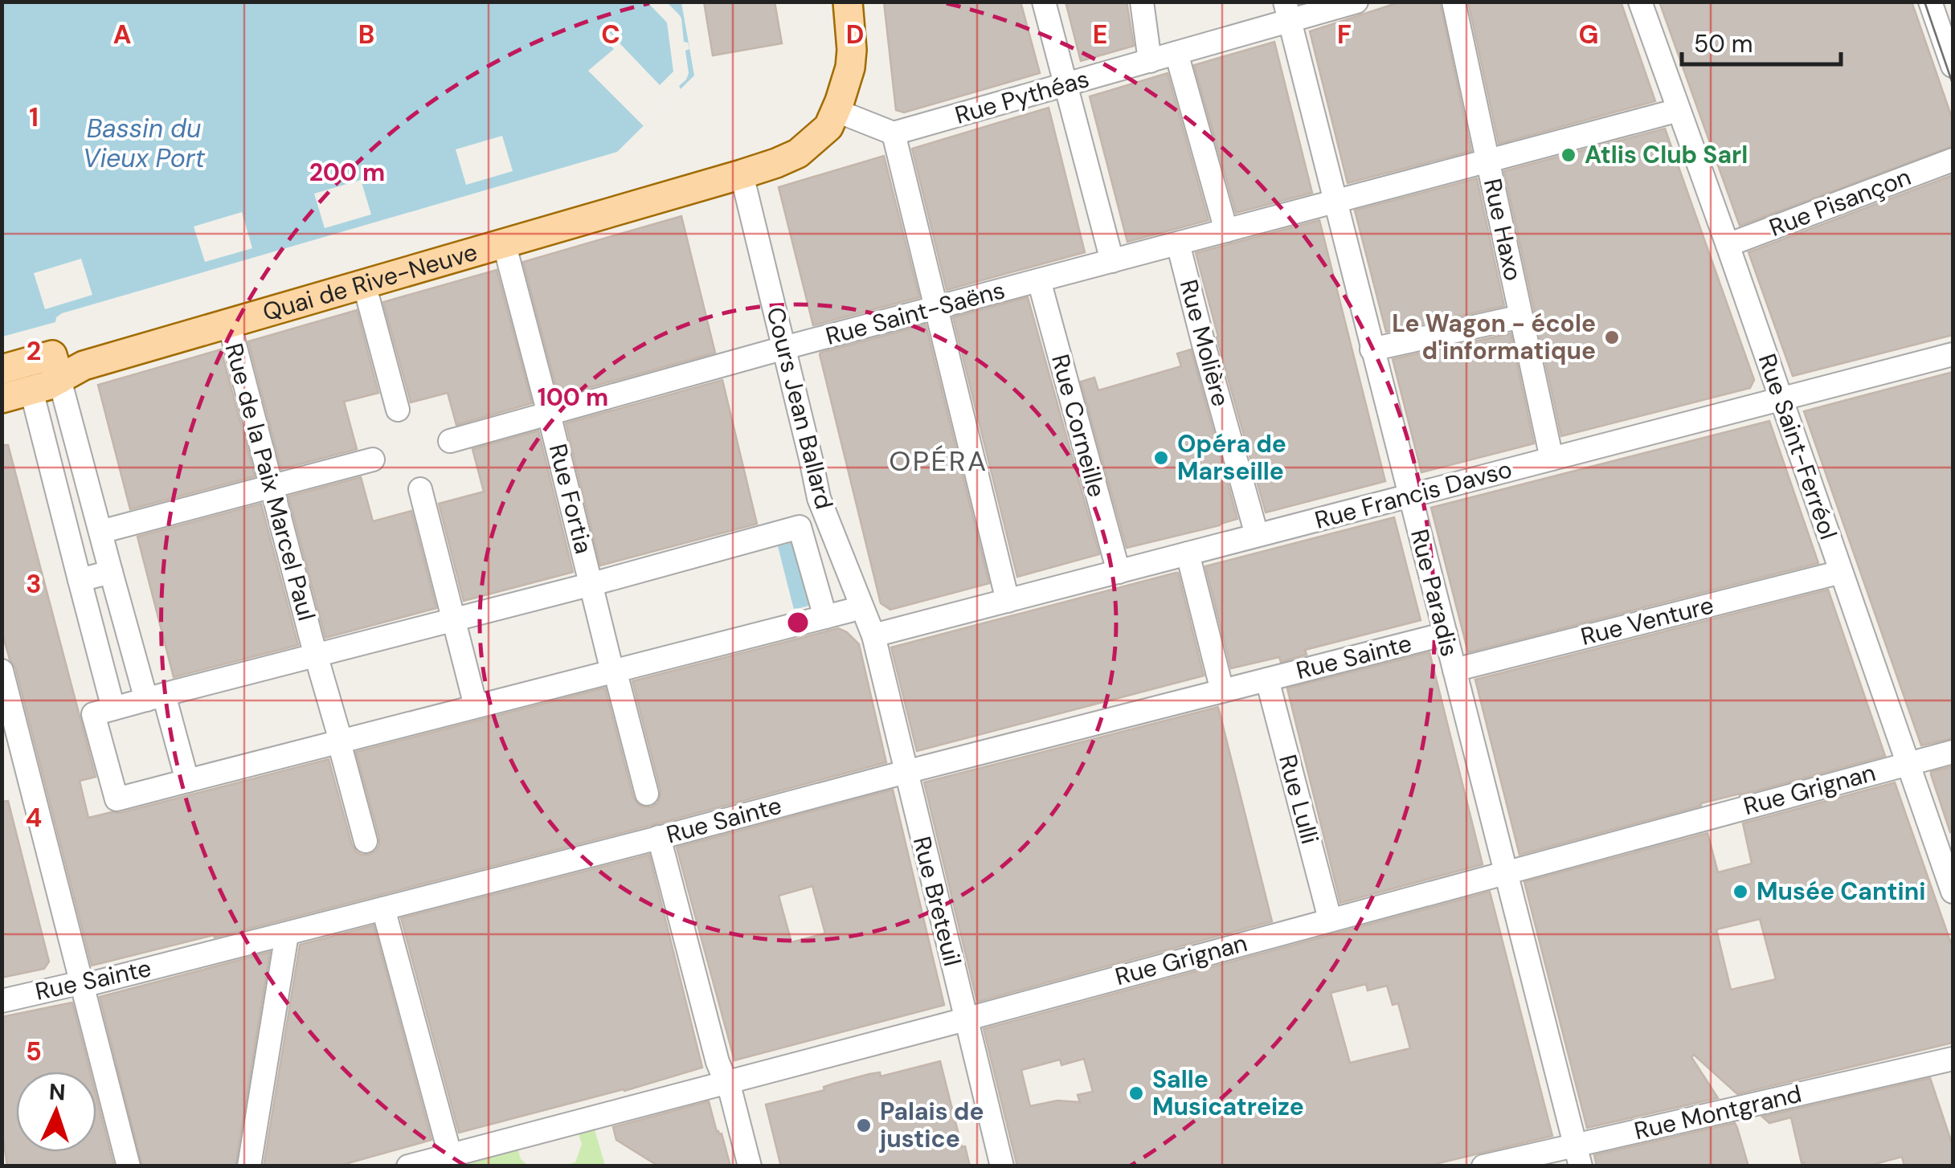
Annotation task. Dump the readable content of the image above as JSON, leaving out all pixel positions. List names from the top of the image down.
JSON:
{
  "streets": {
    "main road": ["Quai de Rive-Neuve"],
    "street": [
      "Rue Pythéas",
      "Rue Pisançon",
      "Rue Haxo",
      "Rue Saint-Saëns",
      "Rue Molière",
      "Cours Jean Ballard",
      "Rue Corneille",
      "Rue Saint-Ferréol",
      "Rue de la Paix Marcel Paul",
      "Rue Francis Davso",
      "Rue Fortia",
      "Rue Paradis",
      "Rue Venture",
      "Rue Sainte",
      "Rue Grignan",
      "Rue Lulli",
      "Rue Breteuil",
      "Rue Montgrand"
    ]
  },
  "crossings": [
    ["Rue Pythéas", "Rue Paradis"],
    ["Rue Pisançon", "Rue Saint-Ferréol"],
    ["Rue Haxo", "Rue Saint-Saëns"],
    ["Rue Haxo", "Rue Francis Davso"],
    ["Quai de Rive-Neuve", "Cours Jean Ballard"],
    ["Quai de Rive-Neuve", "Rue de la Paix Marcel Paul"],
    ["Quai de Rive-Neuve", "Rue Fortia"],
    ["Rue Saint-Saëns", "Rue Molière"],
    ["Rue Saint-Saëns", "Cours Jean Ballard"],
    ["Rue Saint-Saëns", "Rue Corneille"],
    ["Rue Saint-Saëns", "Rue Saint-Ferréol"],
    ["Rue Saint-Saëns", "Rue Fortia"],
    ["Rue Saint-Saëns", "Rue Paradis"],
    ["Rue Molière", "Rue Francis Davso"],
    ["Cours Jean Ballard", "Rue Francis Davso"],
    ["Cours Jean Ballard", "Rue Breteuil"],
    ["Rue Corneille", "Rue Francis Davso"],
    ["Rue Saint-Ferréol", "Rue Francis Davso"],
    ["Rue Saint-Ferréol", "Rue Venture"],
    ["Rue Saint-Ferréol", "Rue Grignan"],
    ["Rue Francis Davso", "Rue Paradis"],
    ["Rue Francis Davso", "Rue Breteuil"],
    ["Rue Paradis", "Rue Venture"],
    ["Rue Paradis", "Rue Sainte"],
    ["Rue Paradis", "Rue Grignan"],
    ["Rue Paradis", "Rue Montgrand"],
    ["Rue Sainte", "Rue Lulli"],
    ["Rue Sainte", "Rue Breteuil"],
    ["Rue Grignan", "Rue Lulli"],
    ["Rue Grignan", "Rue Breteuil"]
  ],
  "districts": ["OPÉRA"],
  "water": ["Bassin du Vieux Port"],
  "places": [
    "Atlis Club Sarl",
    "Le Wagon - école d'informatique",
    "Opéra de Marseille",
    "Musée Cantini",
    "Salle Musicatreize",
    "Palais de justice"
  ],
  "scale_bar": "50 m",
  "north": "top",
  "grid": {
    "columns": [
      "A",
      "B",
      "C",
      "D",
      "E",
      "F",
      "G"
    ],
    "rows": [
      "1",
      "2",
      "3",
      "4",
      "5"
    ]
  },
  "rings": ["200 m", "100 m"]
}
